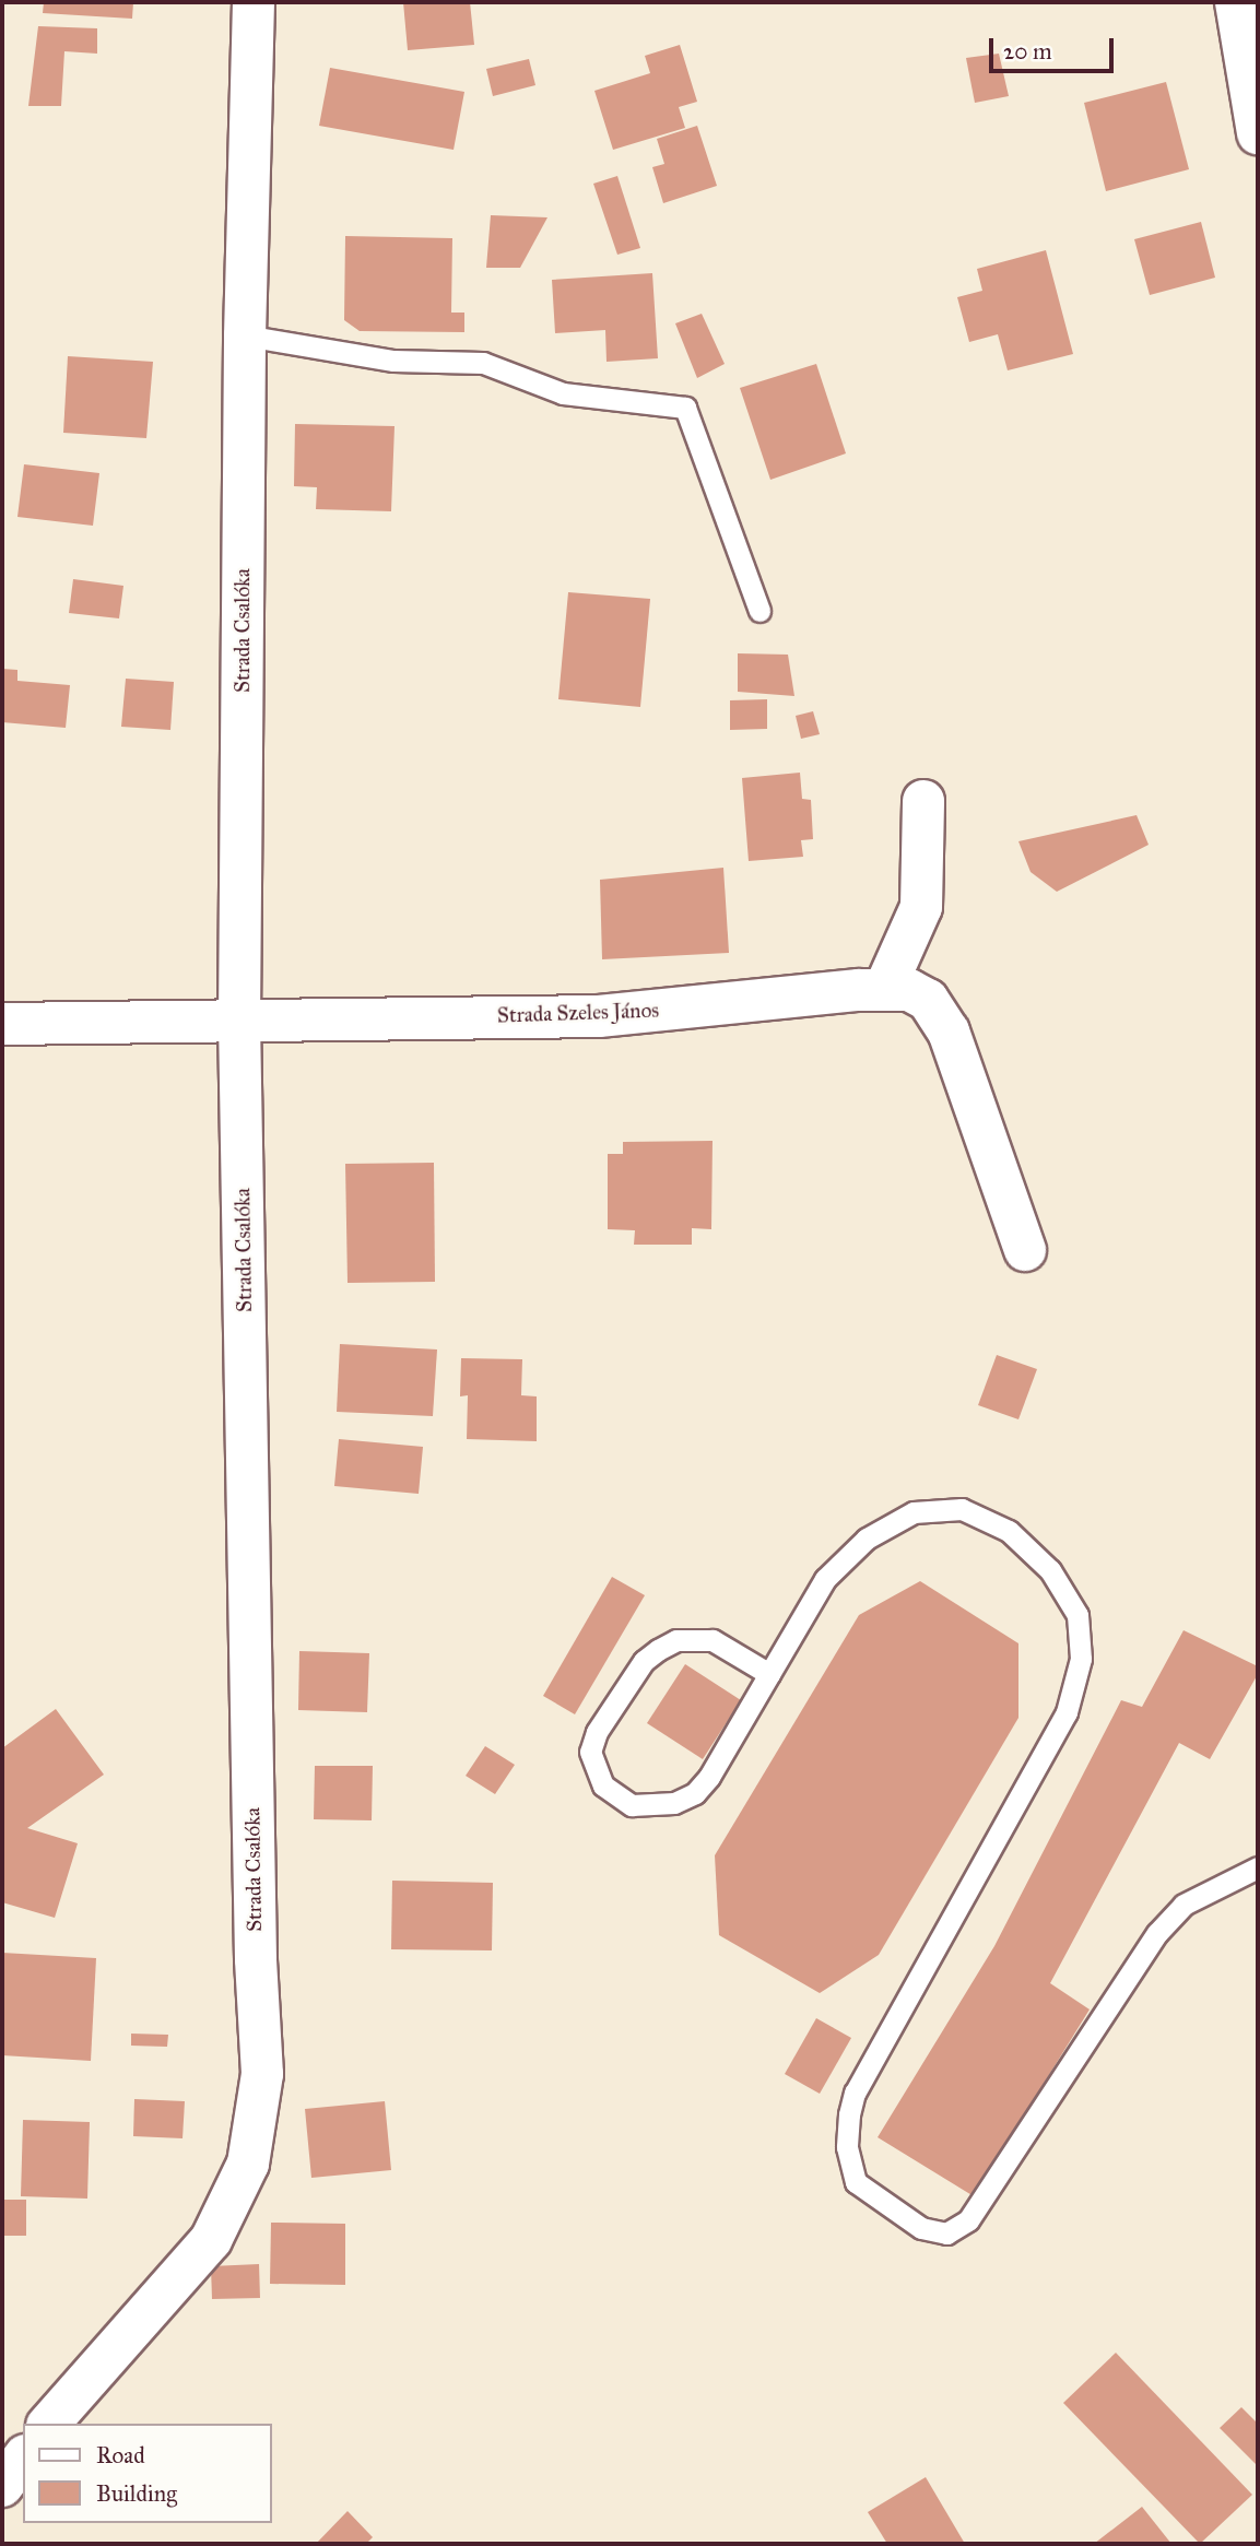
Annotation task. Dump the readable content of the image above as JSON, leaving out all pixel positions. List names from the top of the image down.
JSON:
{
  "streets": {
    "street": ["Strada Csalóka", "Strada Szeles János"]
  },
  "crossings": [
    ["Strada Csalóka", "Strada Szeles János"]
  ],
  "legend": ["Road", "Building"],
  "scale_bar": "20 m"
}
